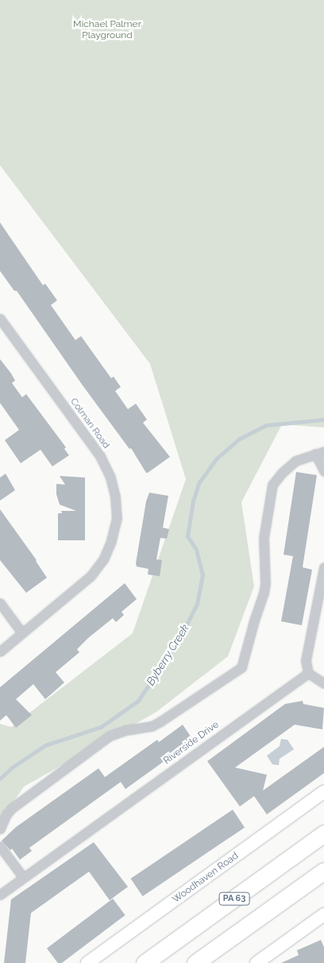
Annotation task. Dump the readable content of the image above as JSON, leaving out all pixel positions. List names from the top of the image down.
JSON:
{
  "streets": {
    "highway": ["PA 63"],
    "main road": ["Woodhaven Road"],
    "street": ["Colman Road", "Riverside Drive"]
  },
  "water": ["Byberry Creek"],
  "parks": ["Michael Palmer Playground"]
}
